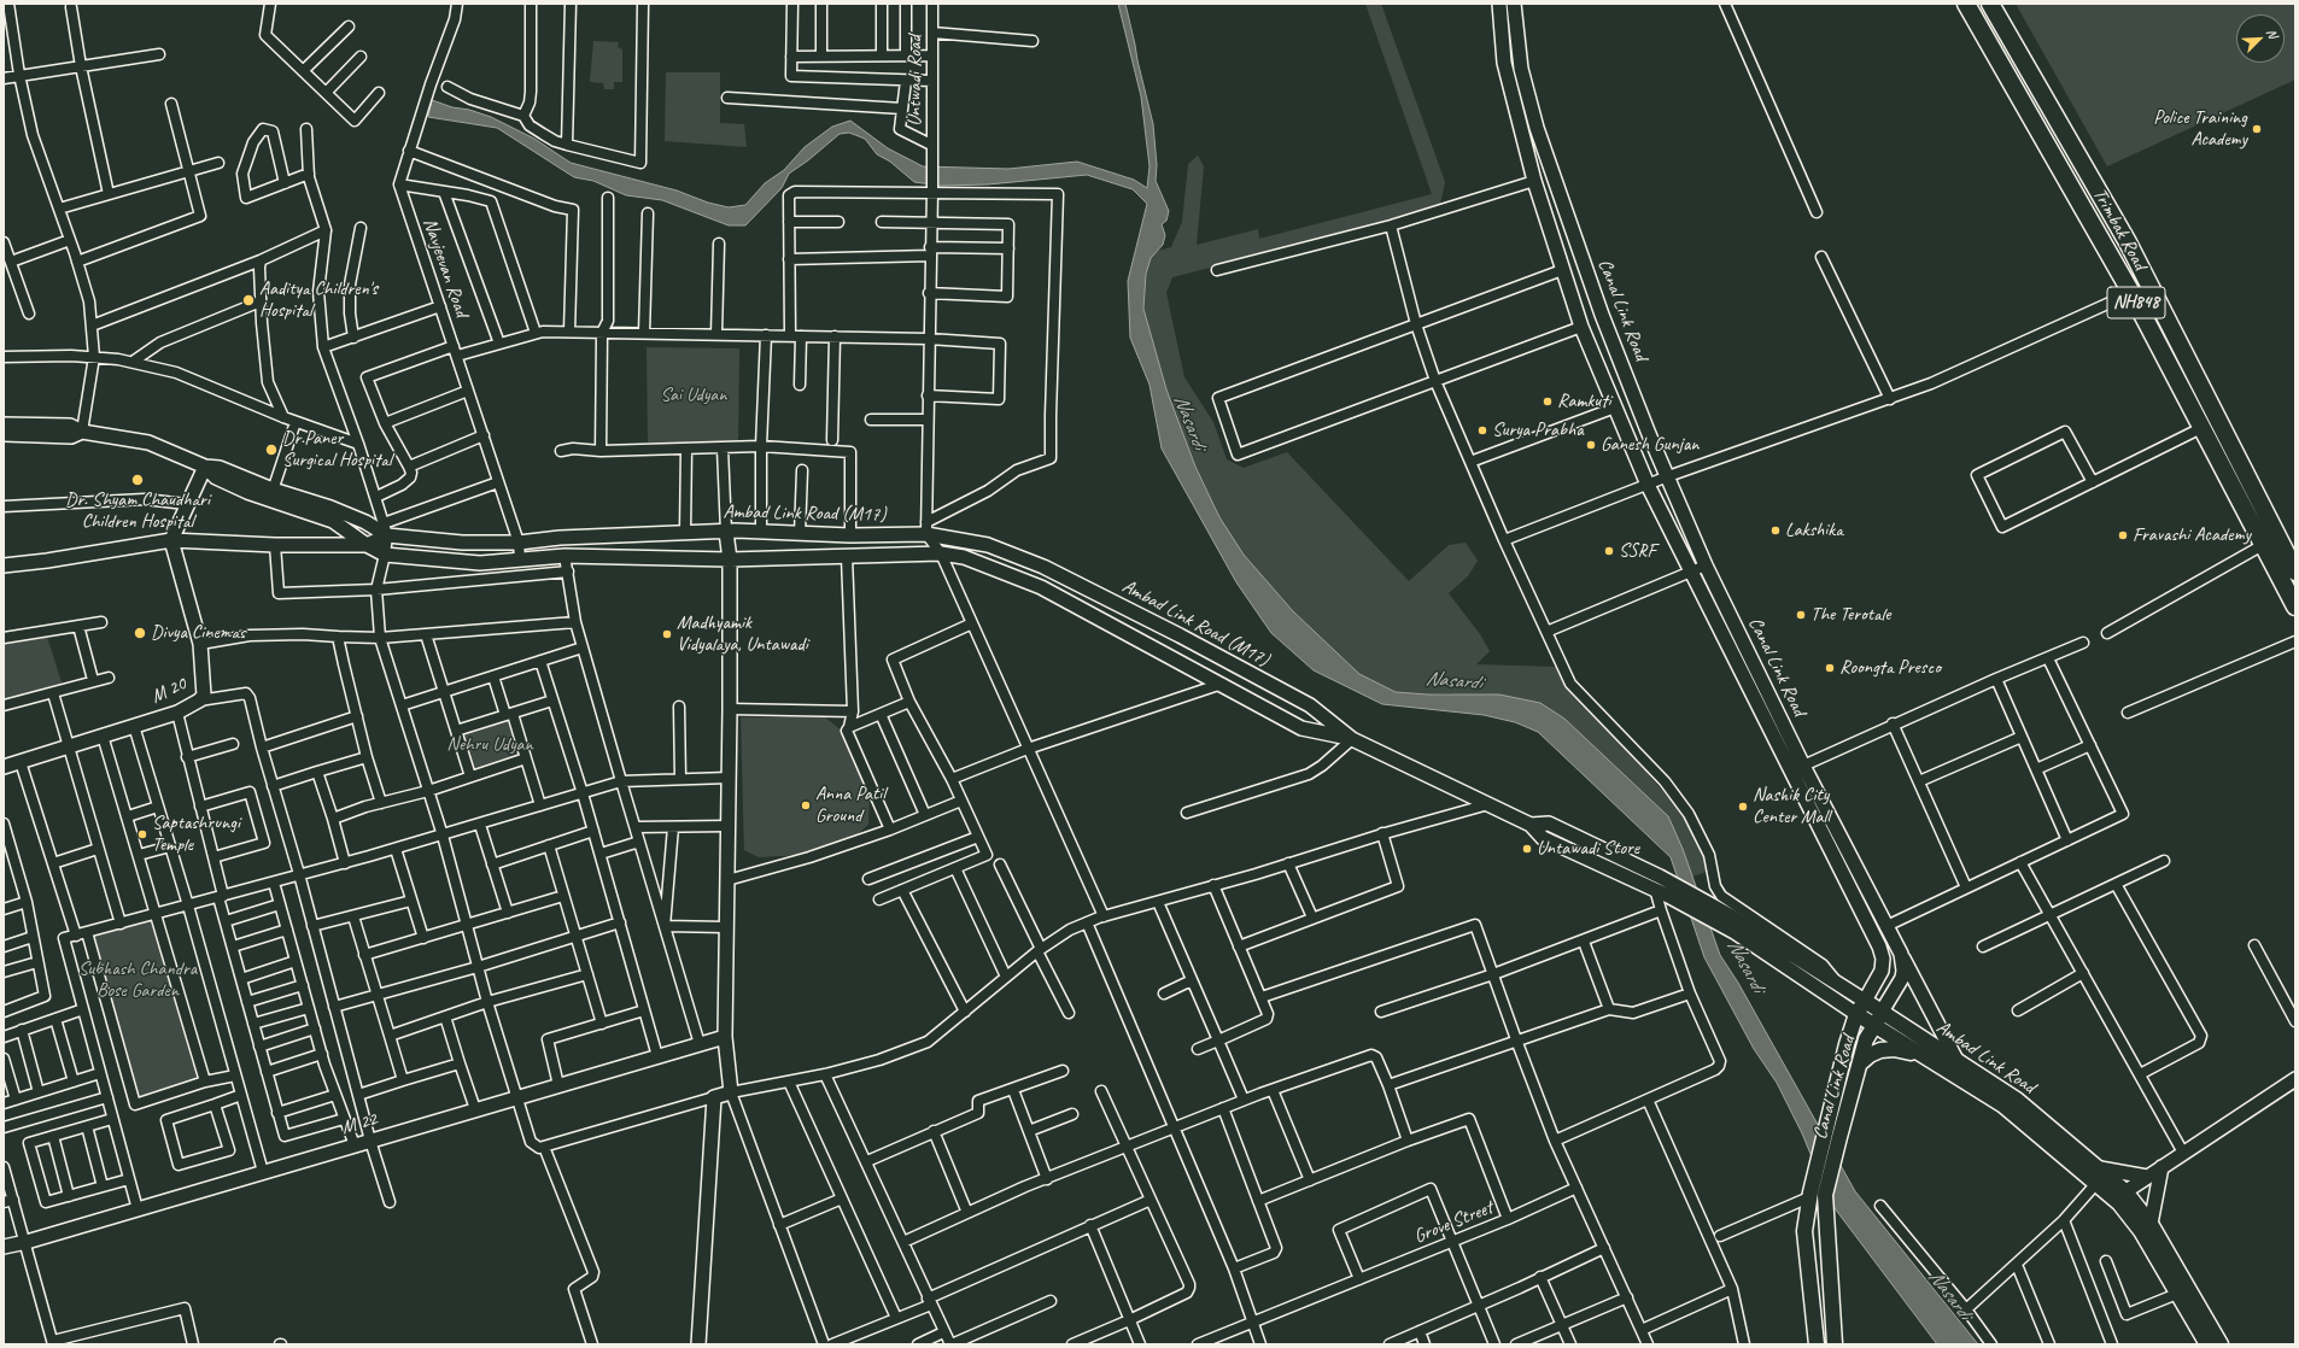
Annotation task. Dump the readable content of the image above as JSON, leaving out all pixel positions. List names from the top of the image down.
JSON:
{
  "streets": {
    "highway": ["Trimbak Road", "NH848"],
    "main road": [
      "Canal Link Road",
      "Ambad Link Road (M17)",
      "M 20",
      "Ambad Link Road",
      "M 22"
    ],
    "street": ["Untwadi Road", "Navjeevan Road", "Grove Street"]
  },
  "crossings": [
    ["Untwadi Road", "Ambad Link Road (M17)"],
    ["Navjeevan Road", "Ambad Link Road (M17)"],
    ["Canal Link Road", "Ambad Link Road"],
    ["Ambad Link Road (M17)", "Ambad Link Road"]
  ],
  "water": ["Nasardi"],
  "parks": ["Sai Udyan", "Nehru Udyan", "Subhash Chandra Bose Garden"],
  "places": [
    "Police Training Academy",
    "Aaditya Children's Hospital",
    "Ramkuti",
    "Surya Prabha",
    "Ganesh Gunjan",
    "Dr.Paner Surgical Hospital",
    "Dr. Shyam Chaudhari Children Hospital",
    "Lakshika",
    "Fravashi Academy",
    "SSRF",
    "The Terotale",
    "Divya Cinemas",
    "Madhyamik Vidyalaya, Untawadi",
    "Roongta Presco",
    "Anna Patil Ground",
    "Nashik City Center Mall",
    "Saptashrungi Temple",
    "Untawadi Store"
  ],
  "north": "top right"
}
